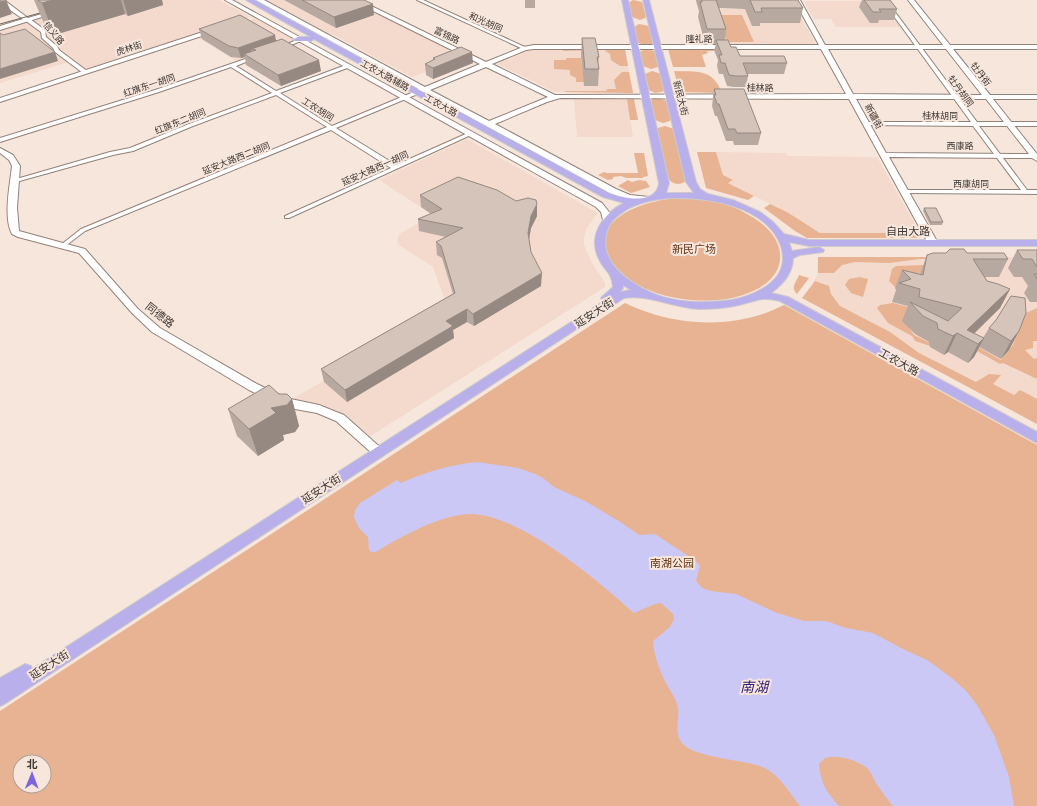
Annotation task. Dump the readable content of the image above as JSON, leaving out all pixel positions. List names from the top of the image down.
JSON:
{
  "streets": {
    "main road": [
      "新民大街",
      "工农大路",
      "自由大路",
      "延安大街"
    ],
    "street": [
      "和光胡同",
      "信义路",
      "富锦路",
      "隆礼路",
      "虎林街",
      "牡丹街",
      "工农大路辅路",
      "红旗东一胡同",
      "桂林路",
      "牡丹胡同",
      "工农胡同",
      "桂林胡同",
      "新疆街",
      "红旗东二胡同",
      "西康路",
      "延安大路西二胡同",
      "延安大路西一胡同",
      "西康胡同",
      "同德路"
    ]
  },
  "crossings": [
    ["和光胡同", "隆礼路"],
    ["信义路", "虎林街"],
    ["富锦路", "隆礼路"],
    ["富锦路", "桂林路"],
    ["隆礼路", "牡丹街"],
    ["隆礼路", "工农大路辅路"],
    ["隆礼路", "牡丹胡同"],
    ["隆礼路", "新民大街"],
    ["隆礼路", "工农大路"],
    ["隆礼路", "新疆街"],
    ["隆礼路", "延安大路西二胡同"],
    ["牡丹街", "桂林路"],
    ["牡丹街", "桂林胡同"],
    ["牡丹街", "西康路"],
    ["工农大路辅路", "桂林路"],
    ["工农大路辅路", "工农大路"],
    ["工农大路辅路", "红旗东二胡同"],
    ["工农大路辅路", "延安大路西二胡同"],
    ["工农大路辅路", "延安大路西一胡同"],
    ["红旗东一胡同", "工农胡同"],
    ["桂林路", "牡丹胡同"],
    ["桂林路", "新民大街"],
    ["桂林路", "新疆街"],
    ["牡丹胡同", "桂林胡同"],
    ["牡丹胡同", "西康路"],
    ["牡丹胡同", "西康胡同"],
    ["工农大路", "延安大路西二胡同"],
    ["工农胡同", "红旗东二胡同"],
    ["工农胡同", "延安大路西二胡同"],
    ["工农胡同", "延安大路西一胡同"],
    ["桂林胡同", "新疆街"],
    ["新疆街", "西康路"],
    ["新疆街", "西康胡同"],
    ["新疆街", "自由大路"],
    ["红旗东二胡同", "同德路"],
    ["延安大路西二胡同", "同德路"],
    ["延安大街", "同德路"]
  ],
  "water": ["南湖"],
  "parks": ["新民广场", "南湖公园"],
  "north": "top"
}
